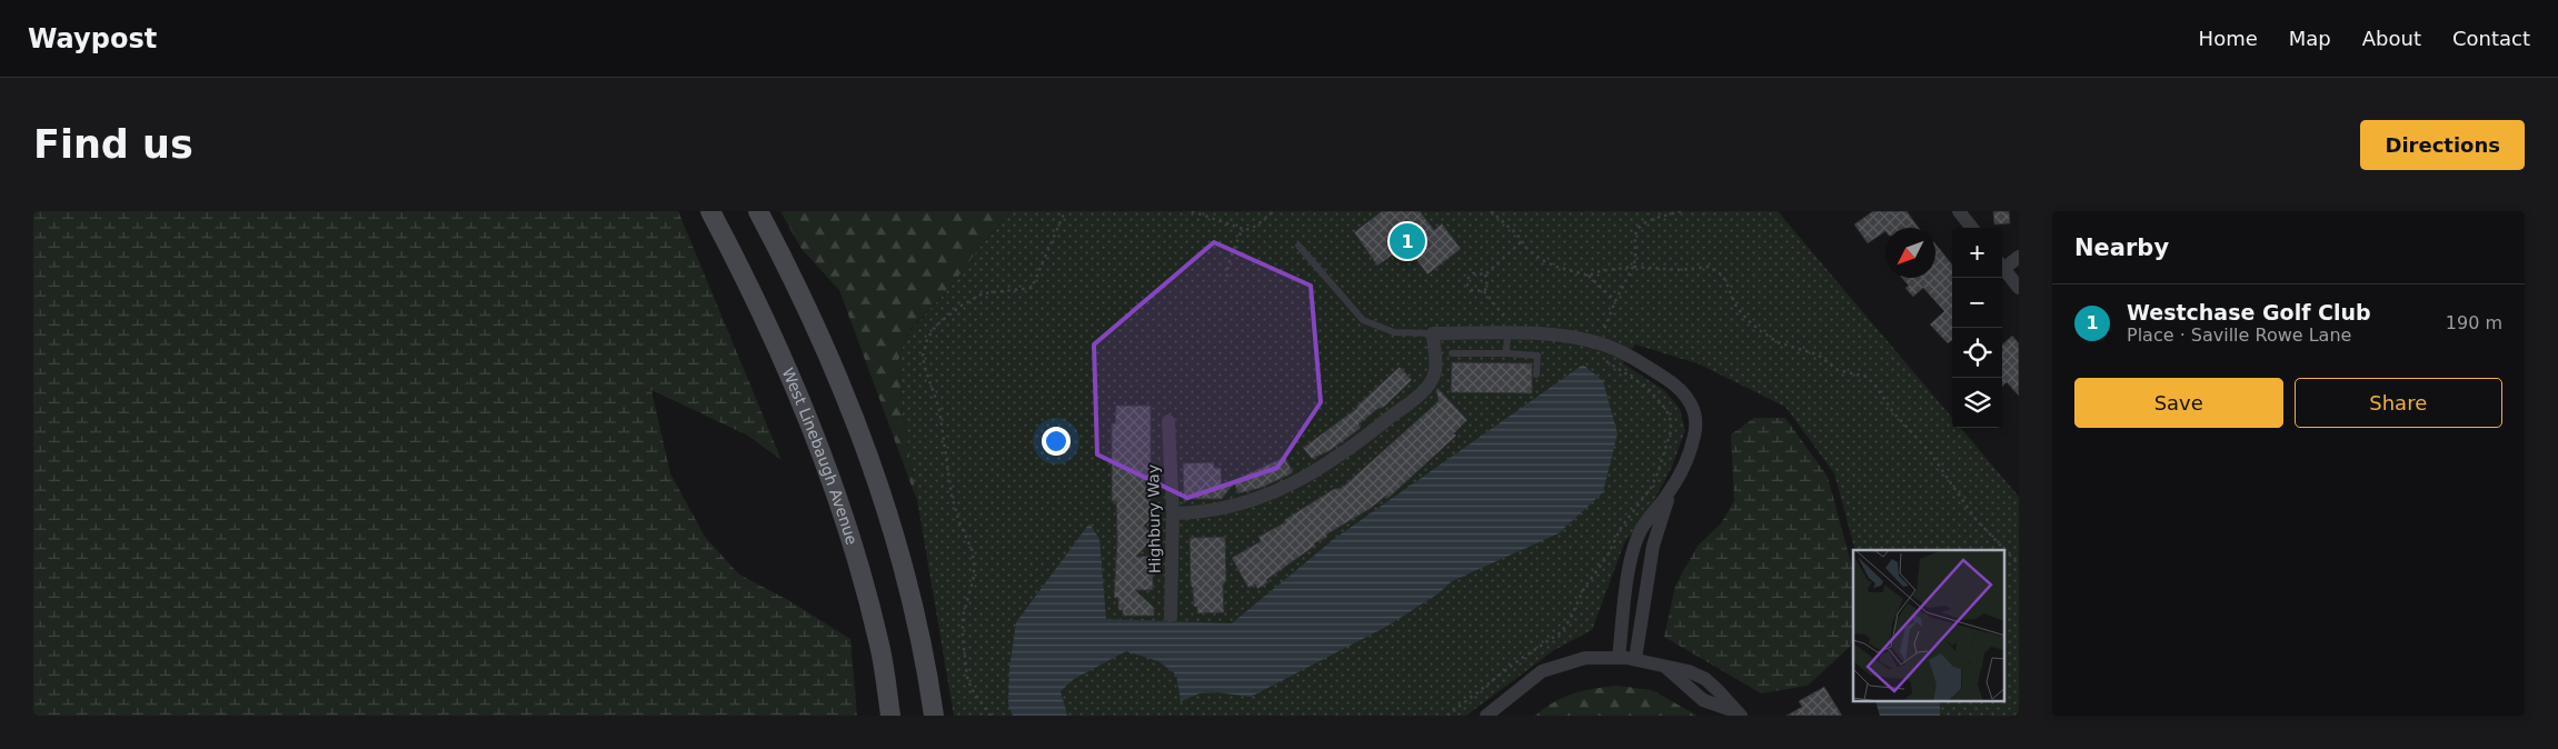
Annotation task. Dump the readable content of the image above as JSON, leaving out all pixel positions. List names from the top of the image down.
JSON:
{
  "streets": {
    "main road": ["West Linebaugh Avenue"],
    "street": ["Highbury Way"]
  },
  "north": "bottom left",
  "page": {
    "header": "Waypost",
    "nav": [
      "Home",
      "Map",
      "About",
      "Contact"
    ],
    "buttons": [
      "Directions",
      ["Save", "Share"]
    ],
    "title": "Find us",
    "heading": "Nearby",
    "pins": "1",
    "map_buttons": ["+", "−"],
    "list": [
      {
        "mark": "1",
        "name": "Westchase Golf Club",
        "note": "Place · Saville Rowe Lane",
        "value": "190 m"
      }
    ]
  }
}
